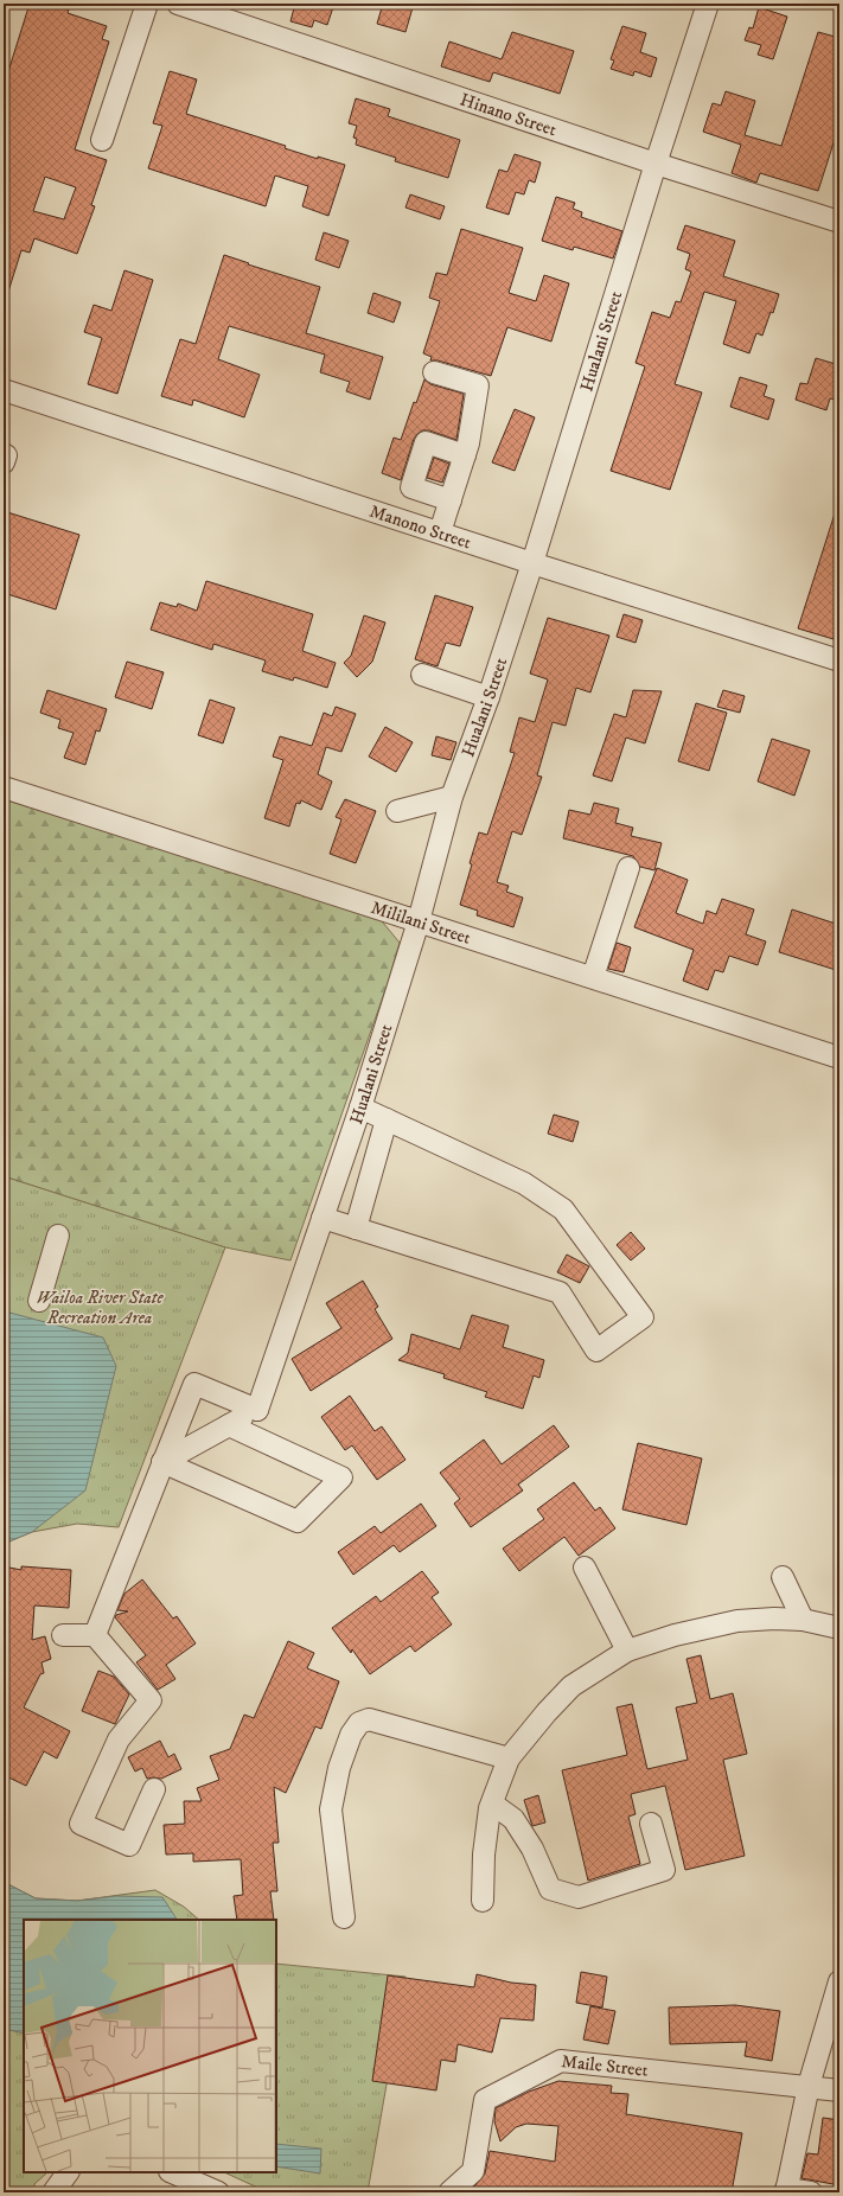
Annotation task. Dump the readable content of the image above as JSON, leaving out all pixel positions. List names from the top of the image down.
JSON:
{
  "streets": {
    "street": [
      "Hinano Street",
      "Hualani Street",
      "Manono Street",
      "Mililani Street",
      "Maile Street"
    ]
  },
  "crossings": [
    ["Hinano Street", "Hualani Street"],
    ["Hualani Street", "Manono Street"],
    ["Hualani Street", "Mililani Street"]
  ],
  "parks": ["Wailoa River State Recreation Area"]
}
